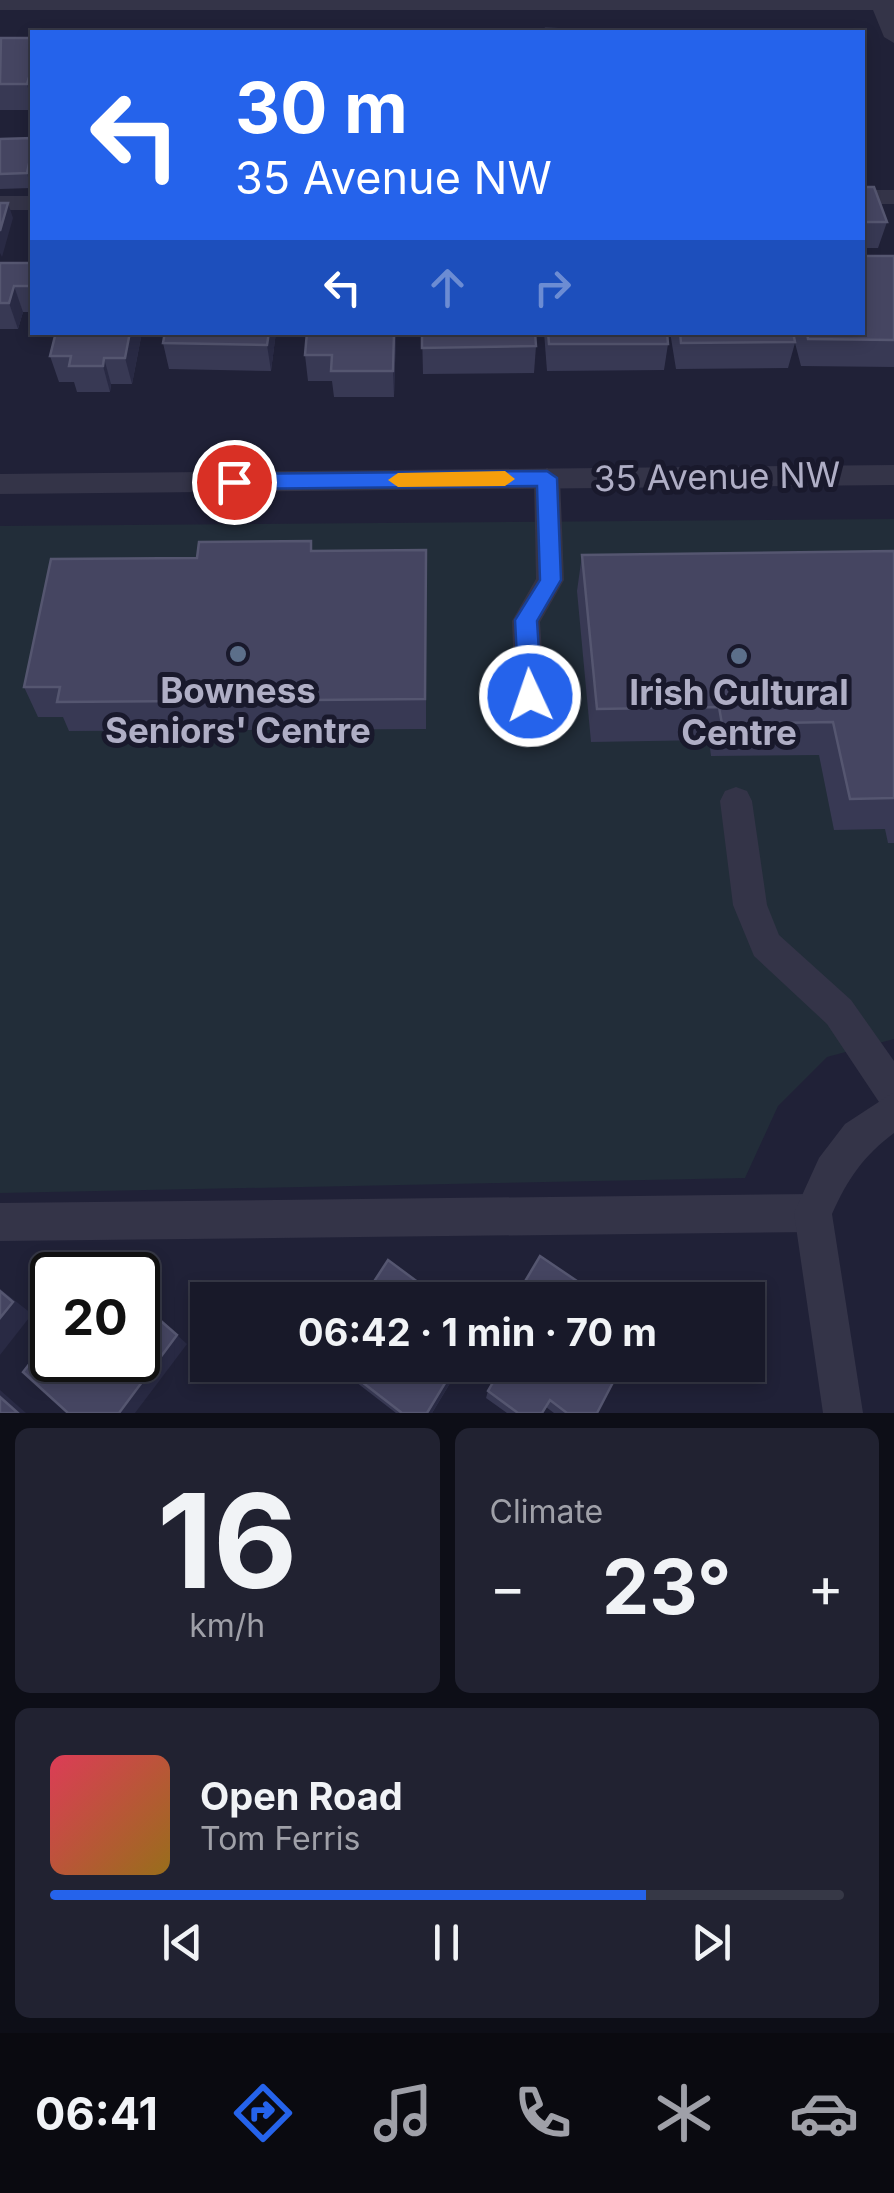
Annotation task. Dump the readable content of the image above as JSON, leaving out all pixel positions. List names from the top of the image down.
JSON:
{
  "streets": {
    "street": ["35 Avenue NW"]
  },
  "places": ["Bowness Seniors' Centre", "Irish Cultural Centre"],
  "page": {
    "turn": ["30 m", "35 Avenue NW"],
    "limit": "20",
    "trip": "06:42 · 1 min · 70 m",
    "tile": [
      ["16", "km/h"],
      "Climate"
    ],
    "heat": ["−", "23°", "+"],
    "song": ["Open Road", "Tom Ferris"],
    "tabs": "06:41"
  }
}
